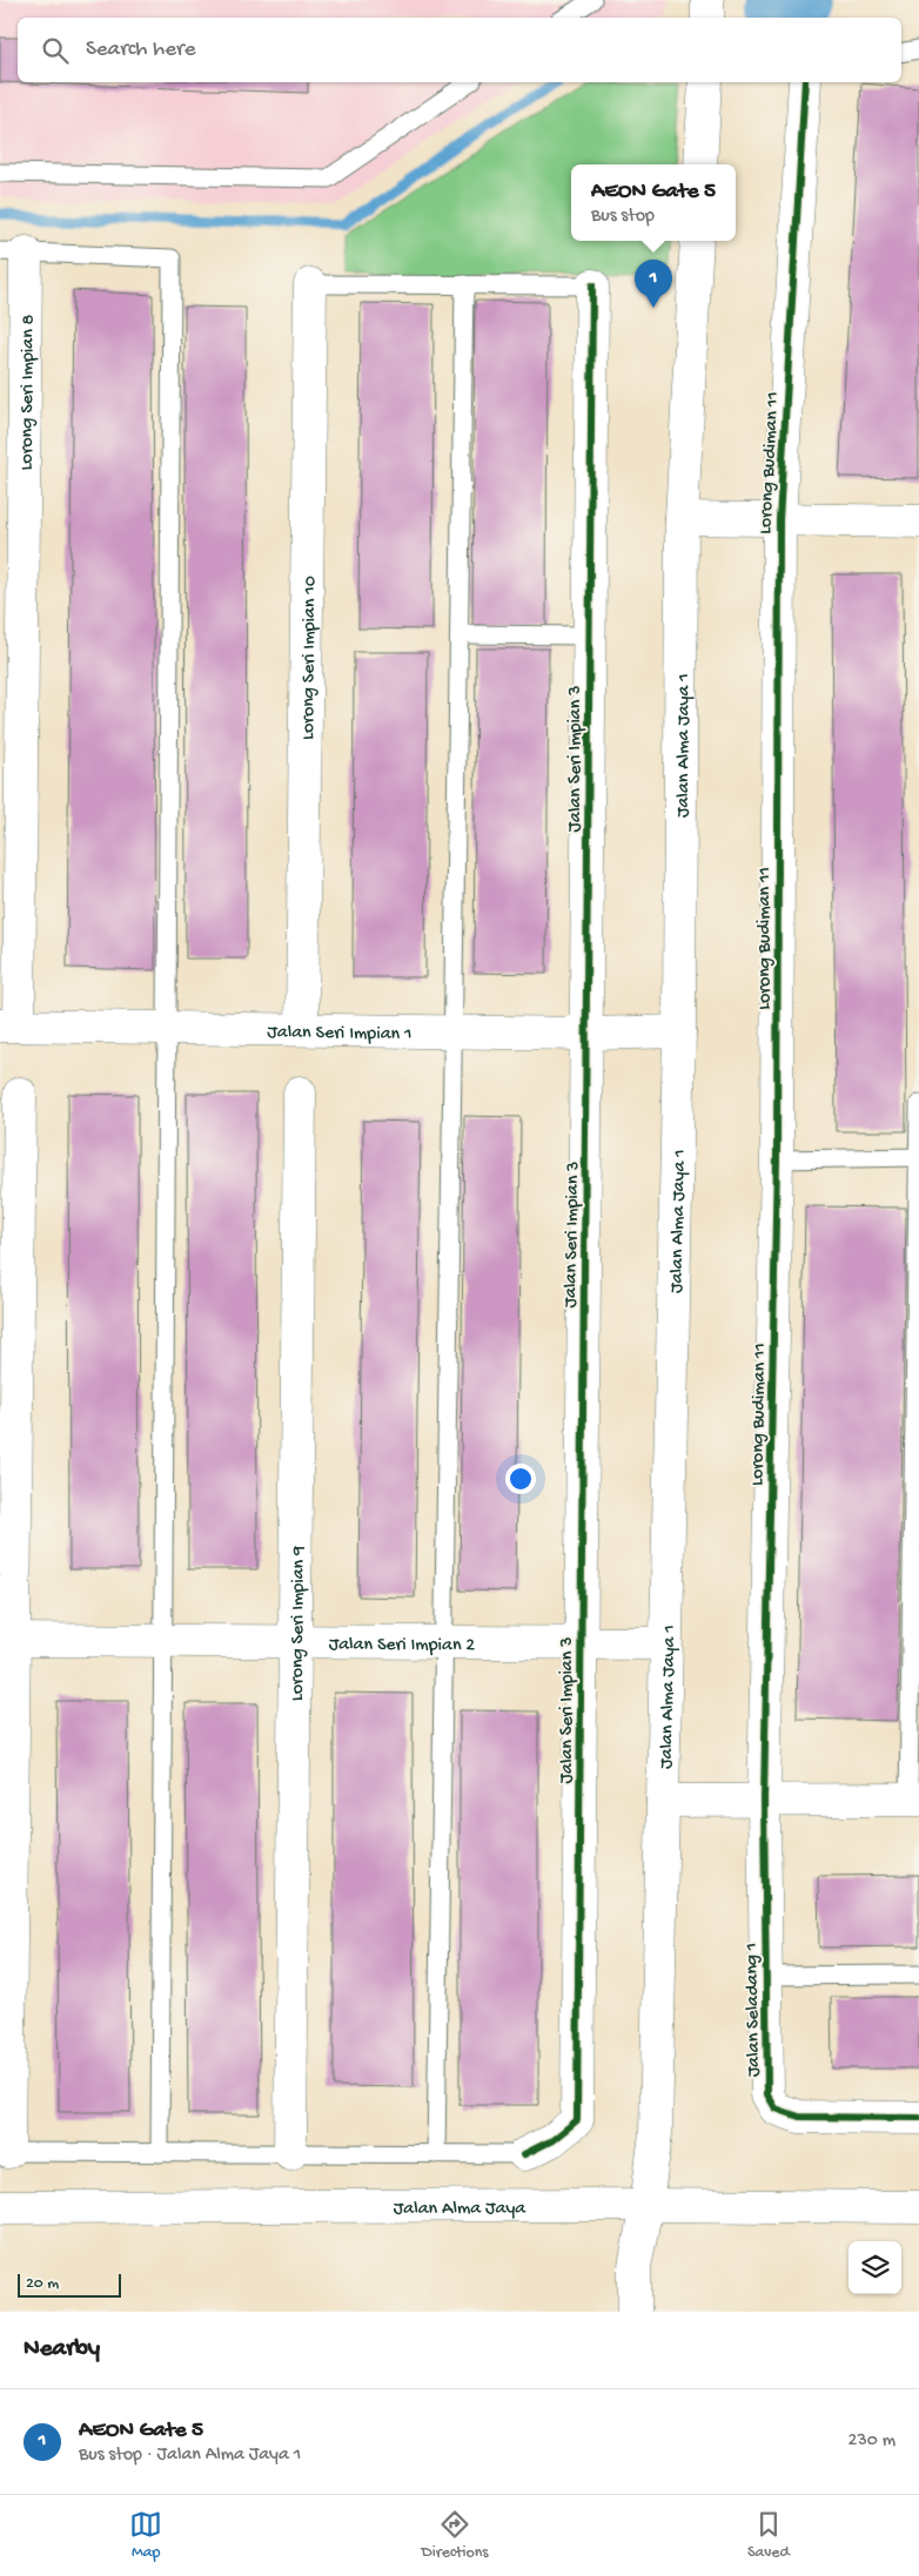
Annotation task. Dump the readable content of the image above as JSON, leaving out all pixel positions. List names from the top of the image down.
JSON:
{
  "streets": {
    "street": [
      "Lorong Seri Impian 8",
      "Lorong Budiman 11",
      "Lorong Seri Impian 10",
      "Jalan Alma Jaya 1",
      "Jalan Seri Impian 3",
      "Jalan Seri Impian 1",
      "Lorong Seri Impian 9",
      "Jalan Seri Impian 2",
      "Jalan Seladang 1",
      "Jalan Alma Jaya"
    ]
  },
  "crossings": [
    ["Lorong Seri Impian 8", "Jalan Seri Impian 1"],
    ["Lorong Budiman 11", "Jalan Seladang 1"],
    ["Lorong Seri Impian 10", "Jalan Seri Impian 1"],
    ["Jalan Alma Jaya 1", "Jalan Seri Impian 1"],
    ["Jalan Alma Jaya 1", "Jalan Seri Impian 2"],
    ["Jalan Alma Jaya 1", "Jalan Alma Jaya"],
    ["Jalan Seri Impian 3", "Jalan Seri Impian 1"],
    ["Jalan Seri Impian 3", "Jalan Seri Impian 2"],
    ["Lorong Seri Impian 9", "Jalan Seri Impian 2"]
  ],
  "scale_bar": "20 m",
  "page": {
    "search": "Search here",
    "popup": ["AEON Gate 5", "Bus stop"],
    "pins": "1",
    "scale": "20 m",
    "heading": "Nearby",
    "list": [
      {
        "mark": "1",
        "name": "AEON Gate 5",
        "note": "Bus stop · Jalan Alma Jaya 1",
        "value": "230 m"
      }
    ],
    "nav": ["Map", "Directions", "Saved"]
  }
}
